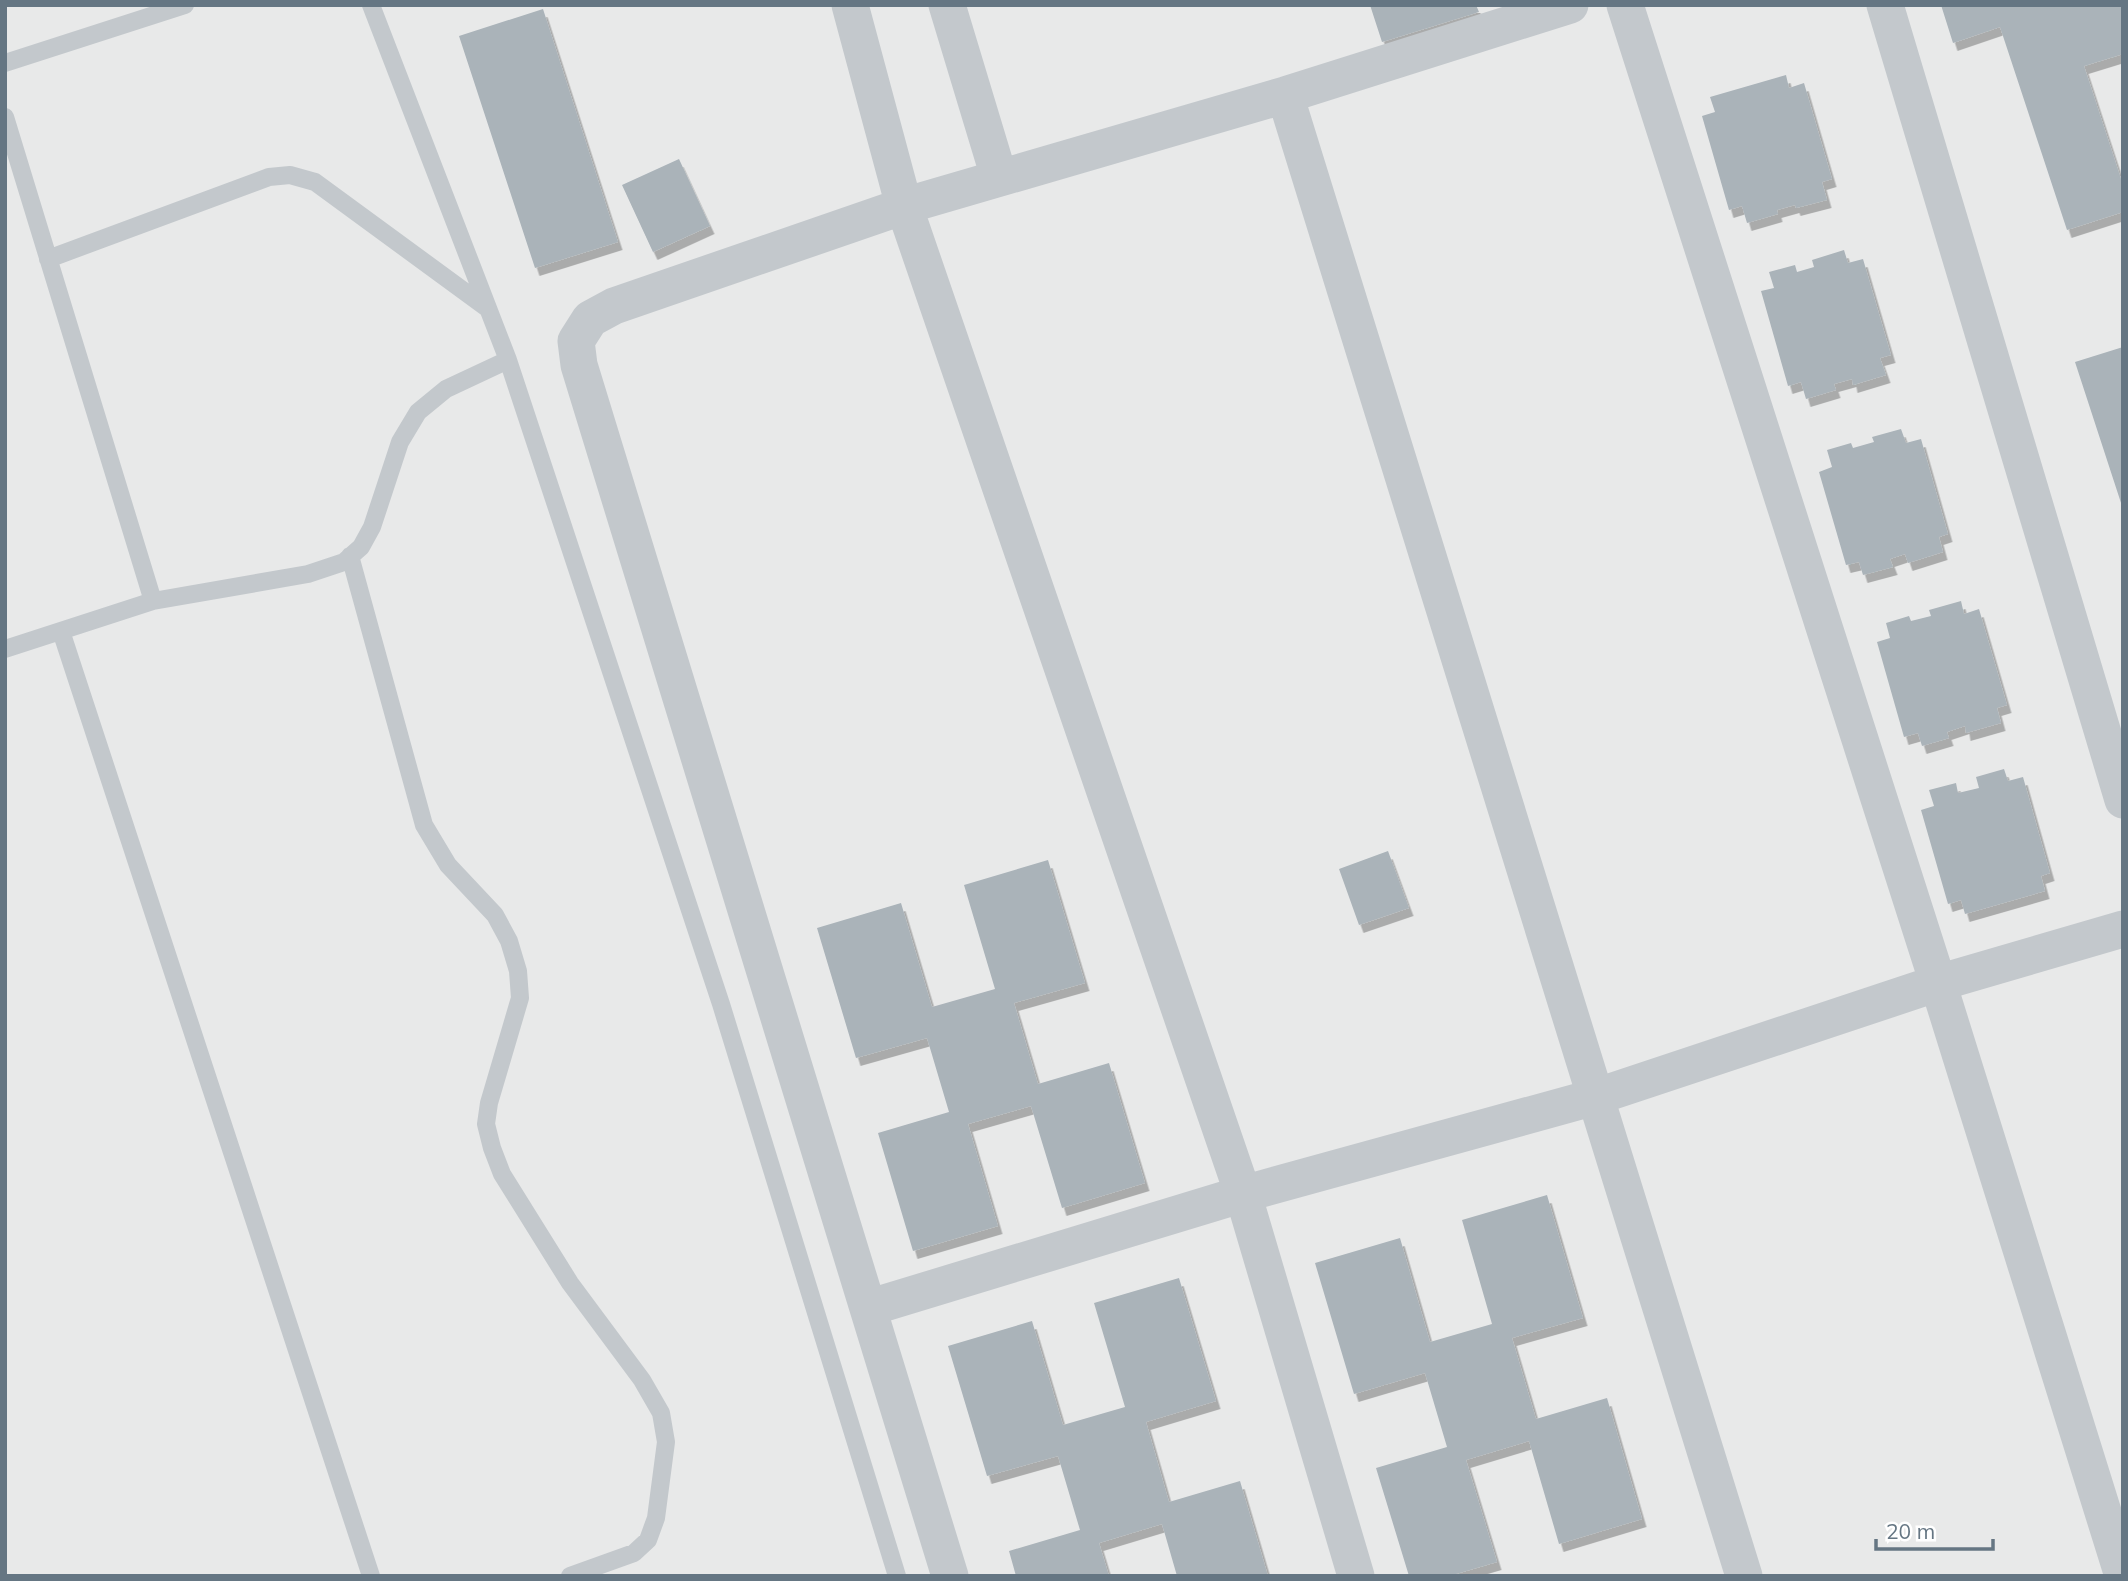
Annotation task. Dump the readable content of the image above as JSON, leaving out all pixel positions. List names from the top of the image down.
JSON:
{
  "scale_bar": "20 m"
}
